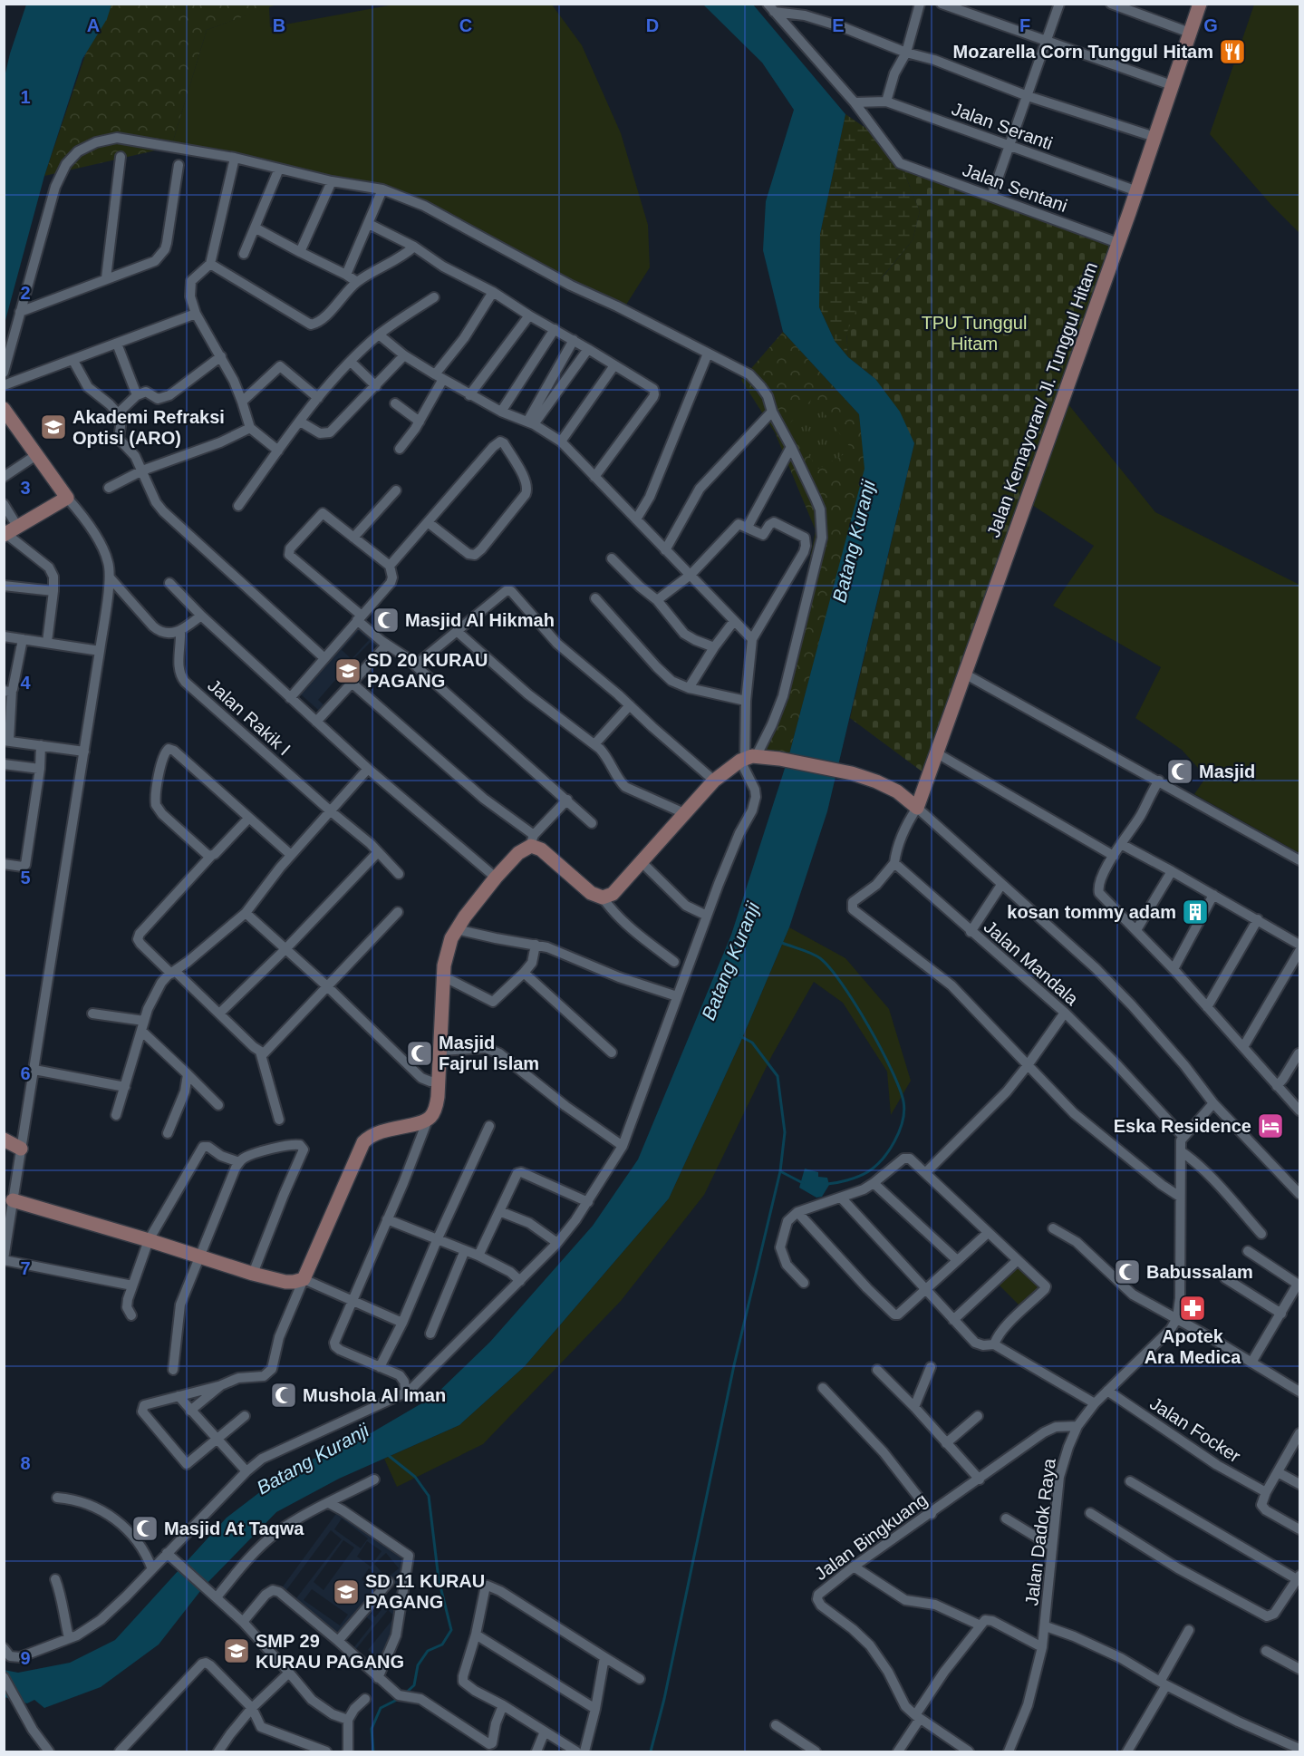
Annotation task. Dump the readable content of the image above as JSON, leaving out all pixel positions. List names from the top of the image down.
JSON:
{
  "streets": {
    "street": [
      "Jalan Seranti",
      "Jalan Sentani",
      "Jalan Kemayoran/ Jl. Tunggul Hitam",
      "Jalan Rakik I",
      "Jalan Mandala",
      "Jalan Focker",
      "Jalan Dadok Raya",
      "Jalan Bingkuang"
    ]
  },
  "crossings": [
    ["Jalan Seranti", "Jalan Sentani"],
    ["Jalan Seranti", "Jalan Kemayoran/ Jl. Tunggul Hitam"],
    ["Jalan Sentani", "Jalan Kemayoran/ Jl. Tunggul Hitam"],
    ["Jalan Focker", "Jalan Dadok Raya"],
    ["Jalan Dadok Raya", "Jalan Bingkuang"]
  ],
  "water": ["Batang Kuranji"],
  "parks": ["TPU Tunggul Hitam"],
  "places": {
    "restaurant": ["Mozarella Corn Tunggul Hitam"],
    "school or university": [
      "Akademi Refraksi Optisi (ARO)",
      "SD 20 KURAU PAGANG",
      "SD 11 KURAU PAGANG",
      "SMP 29 KURAU PAGANG"
    ],
    "mosque": [
      "Masjid Al Hikmah",
      "Masjid",
      "Masjid Fajrul Islam",
      "Babussalam",
      "Mushola Al Iman",
      "Masjid At Taqwa"
    ],
    "building": ["kosan tommy adam"],
    "hotel": ["Eska Residence"],
    "pharmacy": ["Apotek Ara Medica"]
  },
  "grid": {
    "columns": [
      "A",
      "B",
      "C",
      "D",
      "E",
      "F",
      "G"
    ],
    "rows": [
      "1",
      "2",
      "3",
      "4",
      "5",
      "6",
      "7",
      "8",
      "9"
    ]
  }
}
